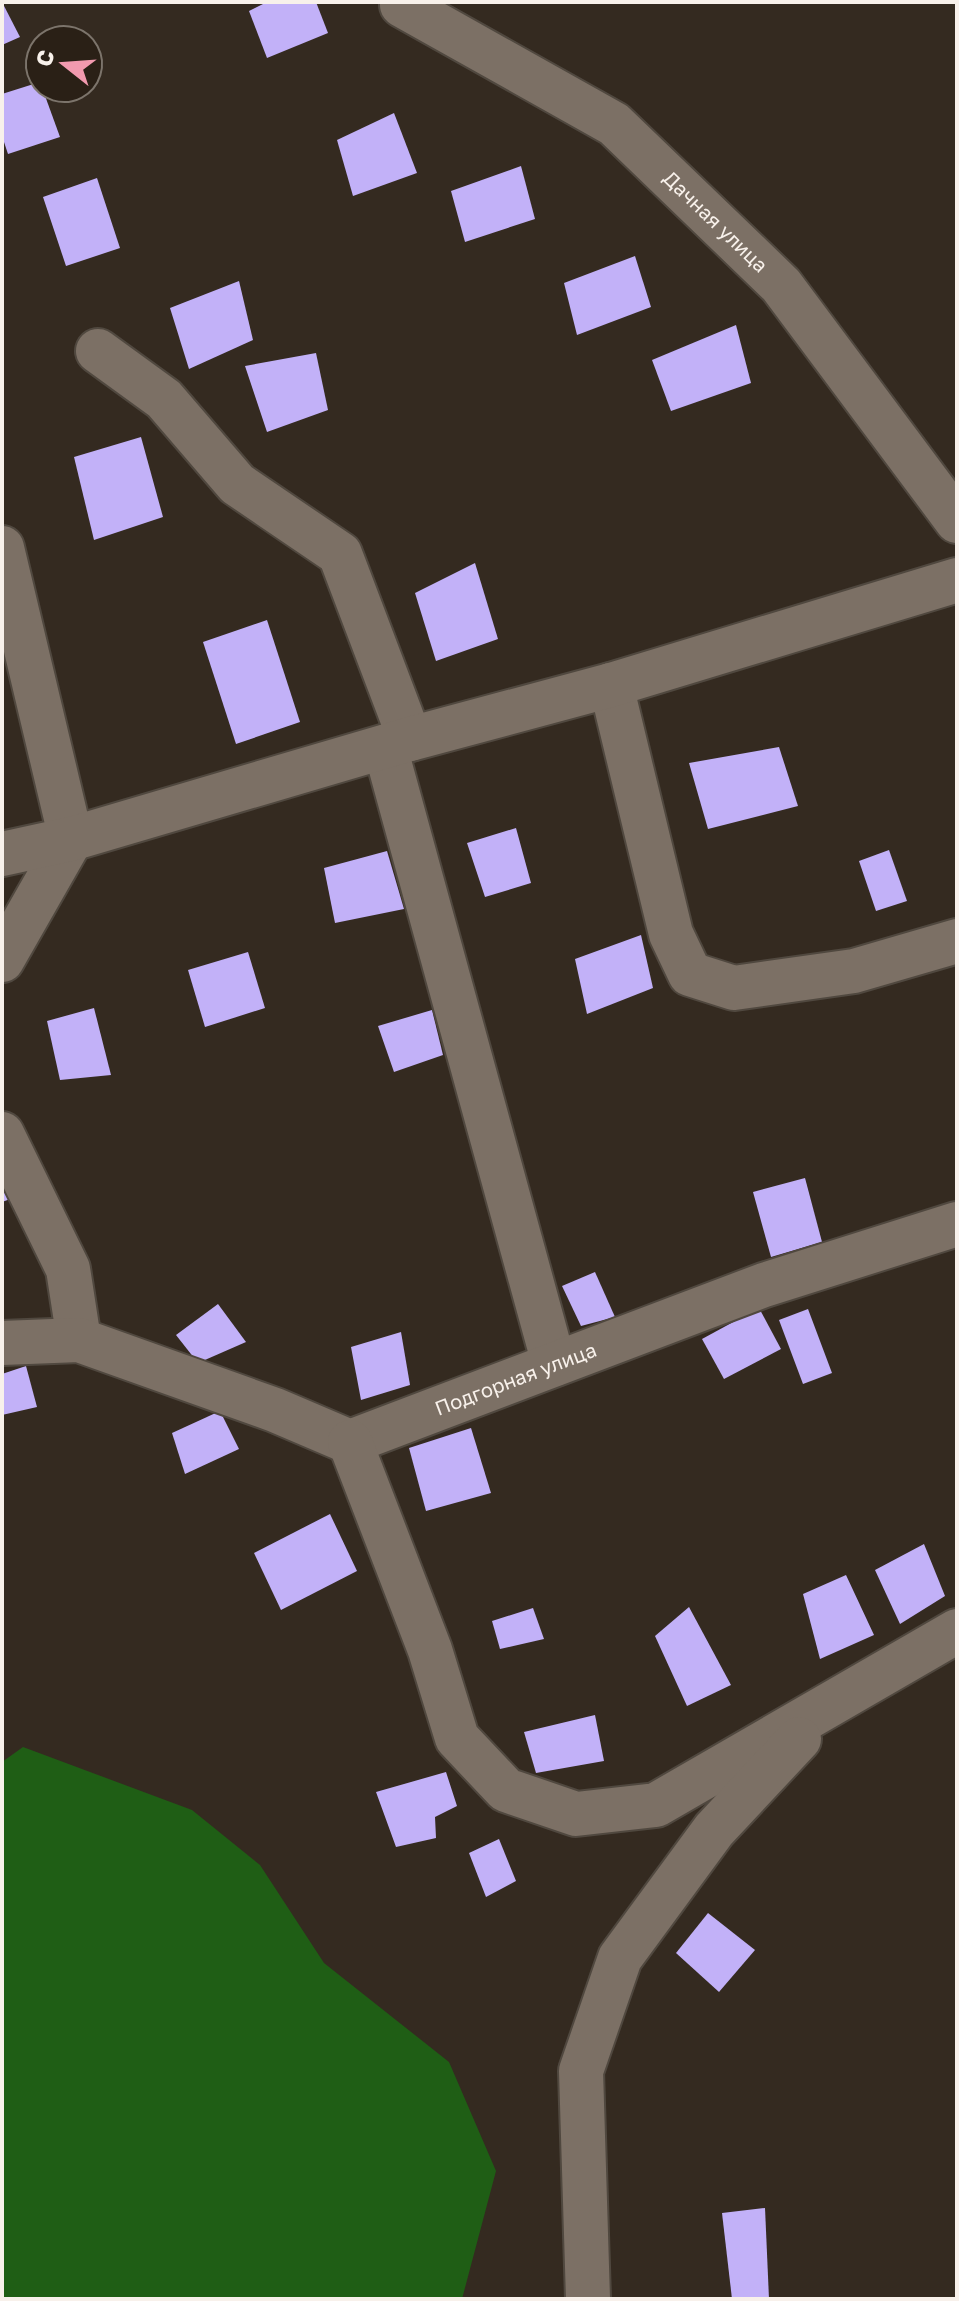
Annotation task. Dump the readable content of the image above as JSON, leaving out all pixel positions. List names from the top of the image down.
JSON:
{
  "streets": {
    "street": ["Дачная улица", "Подгорная улица"]
  },
  "north": "left"
}
